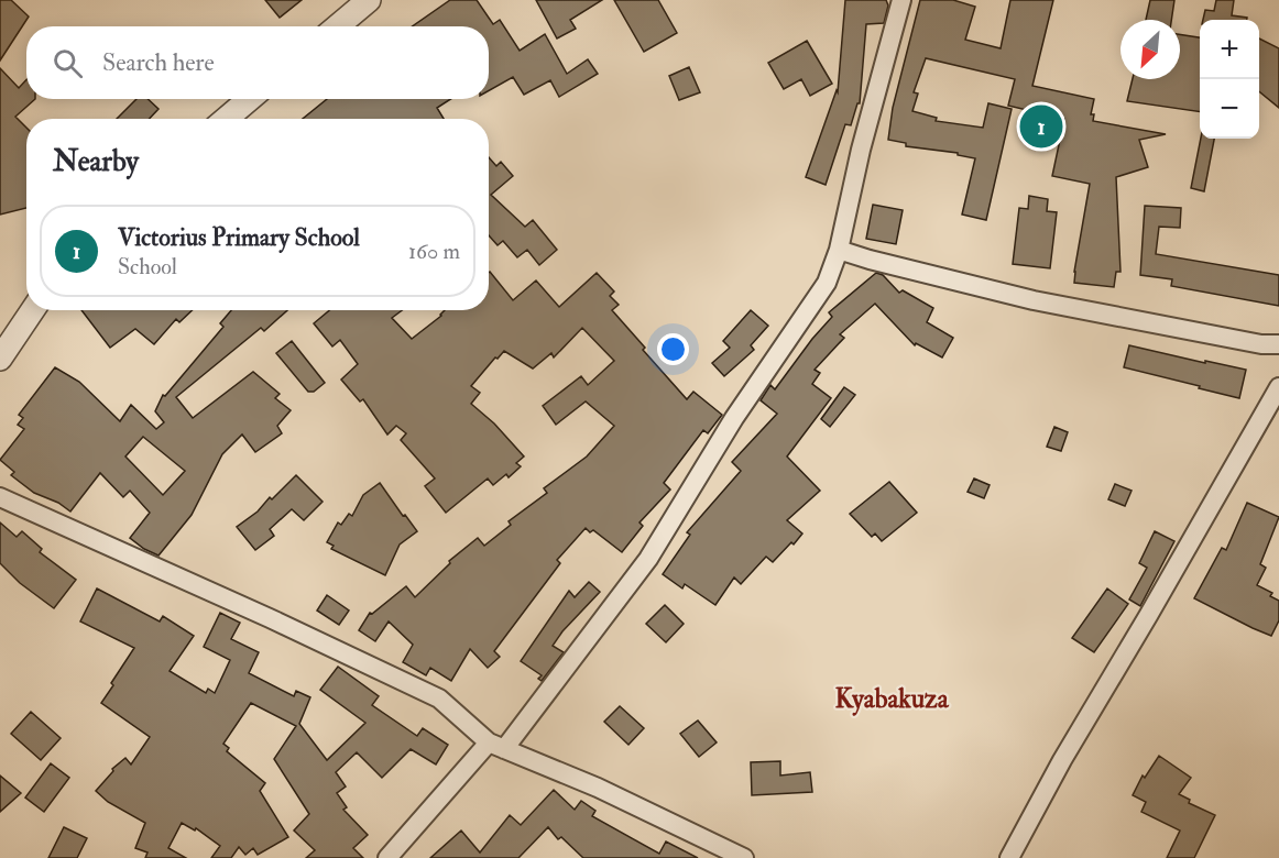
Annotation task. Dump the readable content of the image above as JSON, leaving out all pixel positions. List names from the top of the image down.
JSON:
{
  "districts": ["Kyabakuza"],
  "north": "bottom left",
  "page": {
    "map_buttons": ["+", "−"],
    "search": "Search here",
    "pins": "1",
    "heading": "Nearby",
    "list": [
      {
        "mark": "1",
        "name": "Victorius Primary School",
        "note": "School",
        "value": "160 m"
      }
    ]
  }
}
